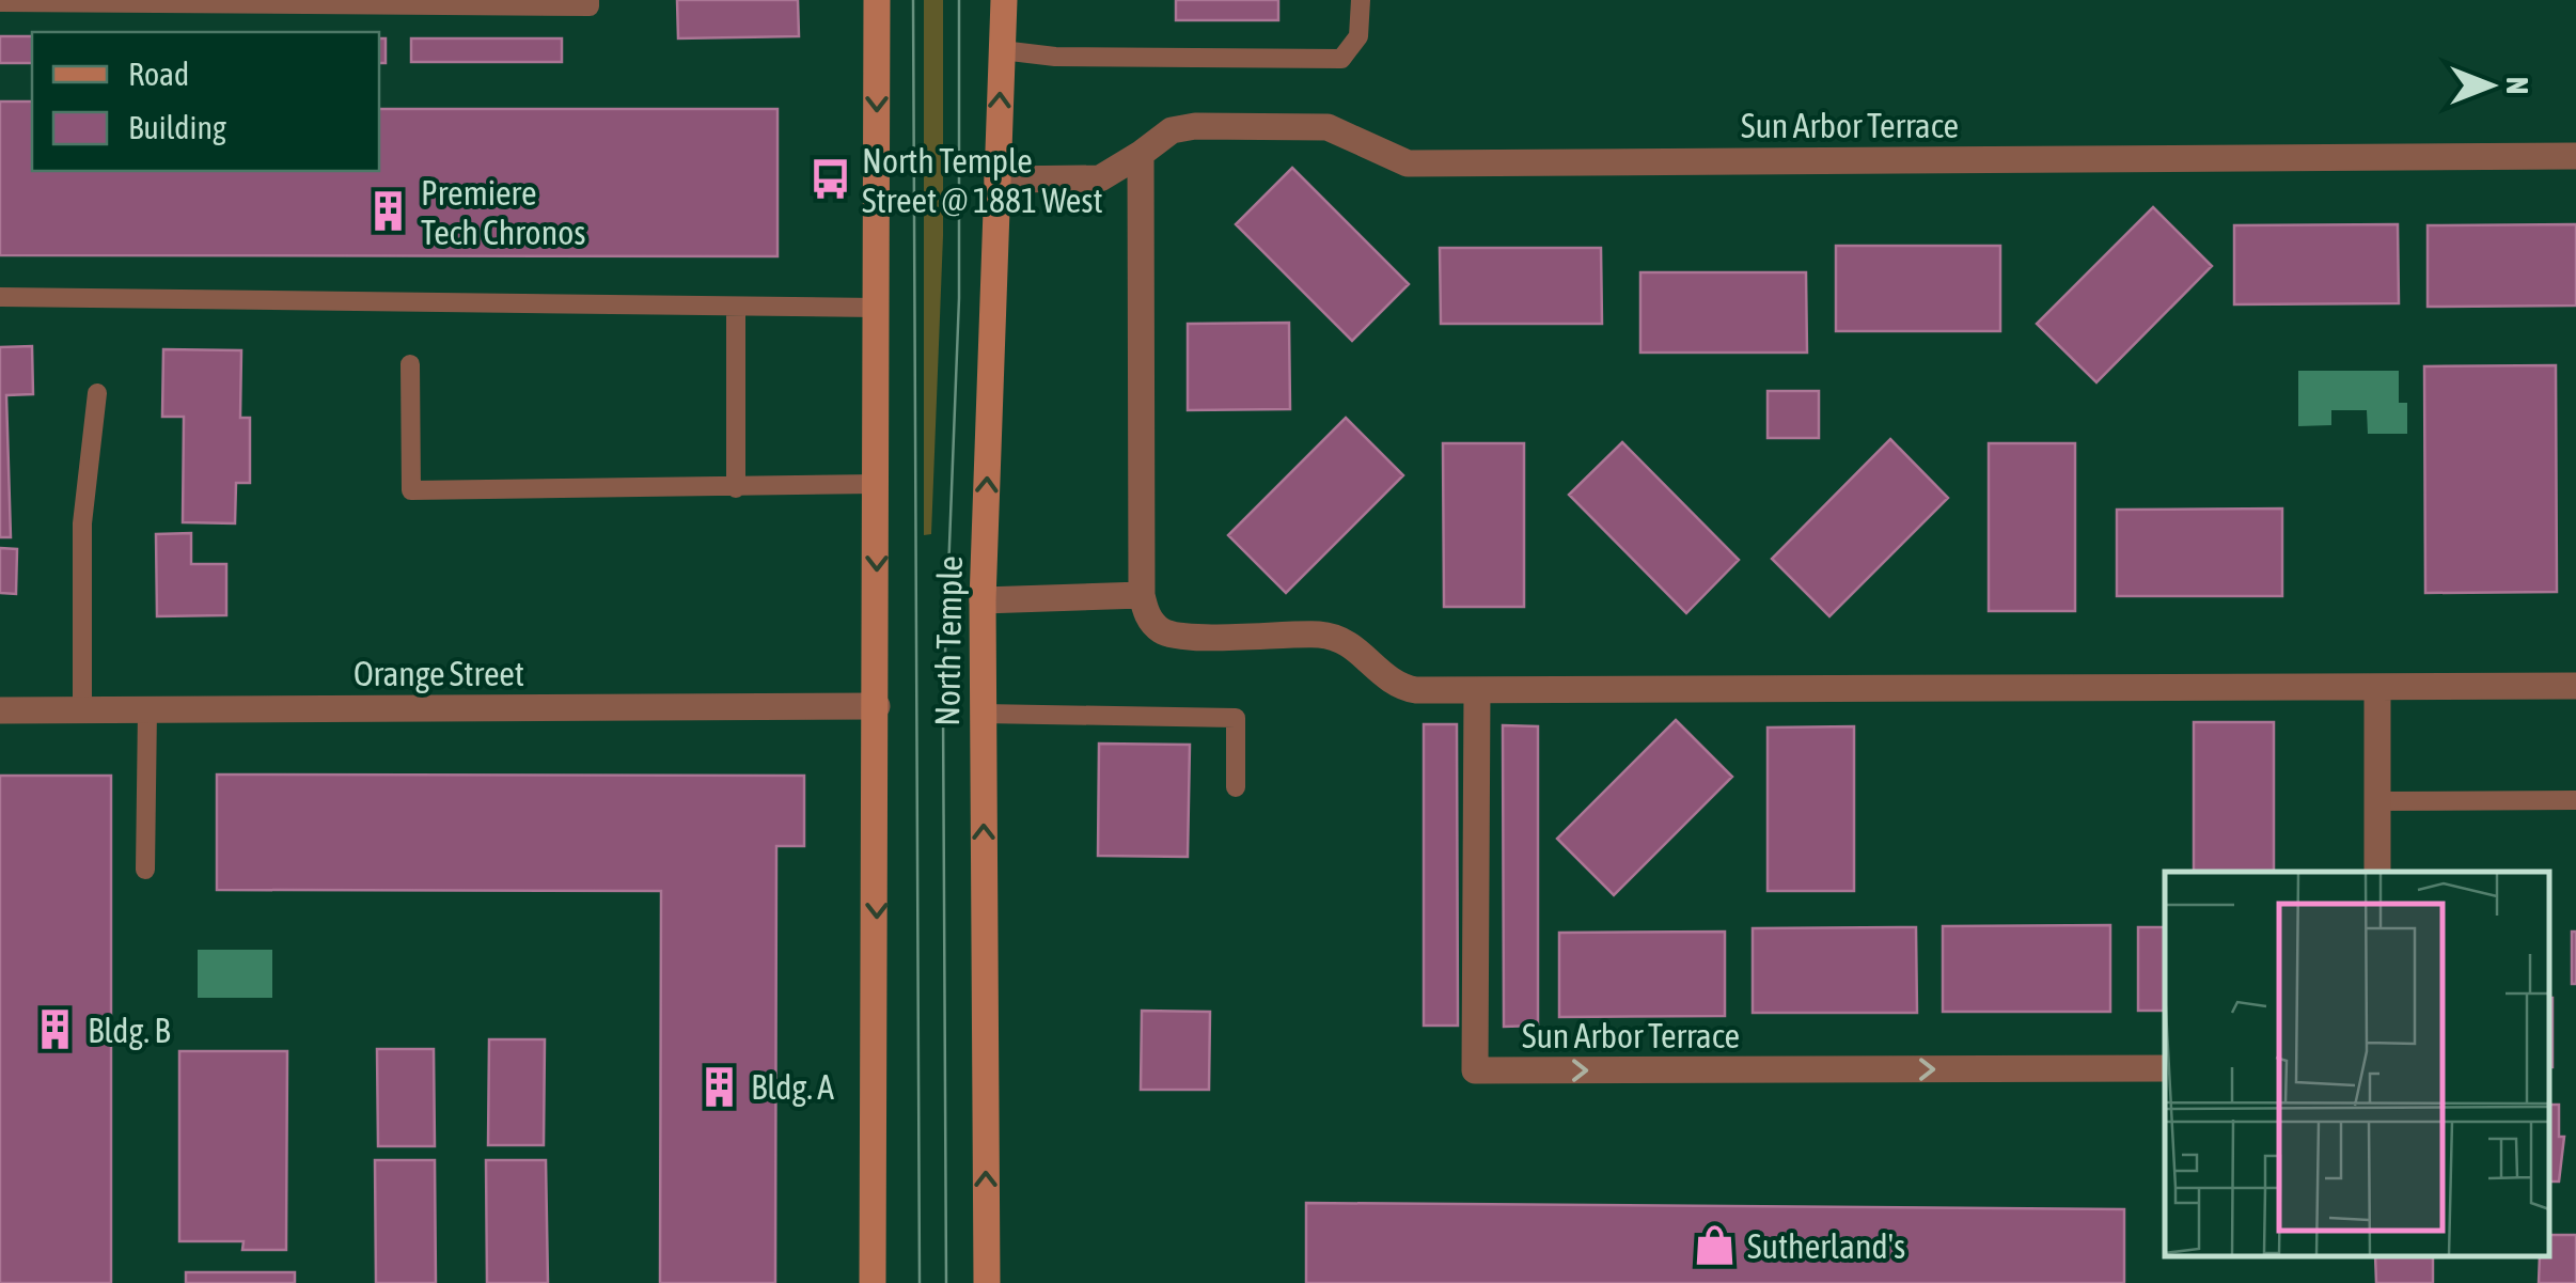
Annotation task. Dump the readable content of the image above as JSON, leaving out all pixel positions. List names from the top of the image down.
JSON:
{
  "streets": {
    "main road": ["North Temple"],
    "street": ["Sun Arbor Terrace", "Orange Street"]
  },
  "crossings": [
    ["Sun Arbor Terrace", "North Temple"],
    ["North Temple", "Orange Street"]
  ],
  "places": {
    "bus stop": ["North Temple Street @ 1881 West"],
    "building": ["Premiere Tech Chronos", "Bldg. B", "Bldg. A"],
    "shop": ["Sutherland's"]
  },
  "legend": ["Road", "Building"],
  "north": "right"
}
